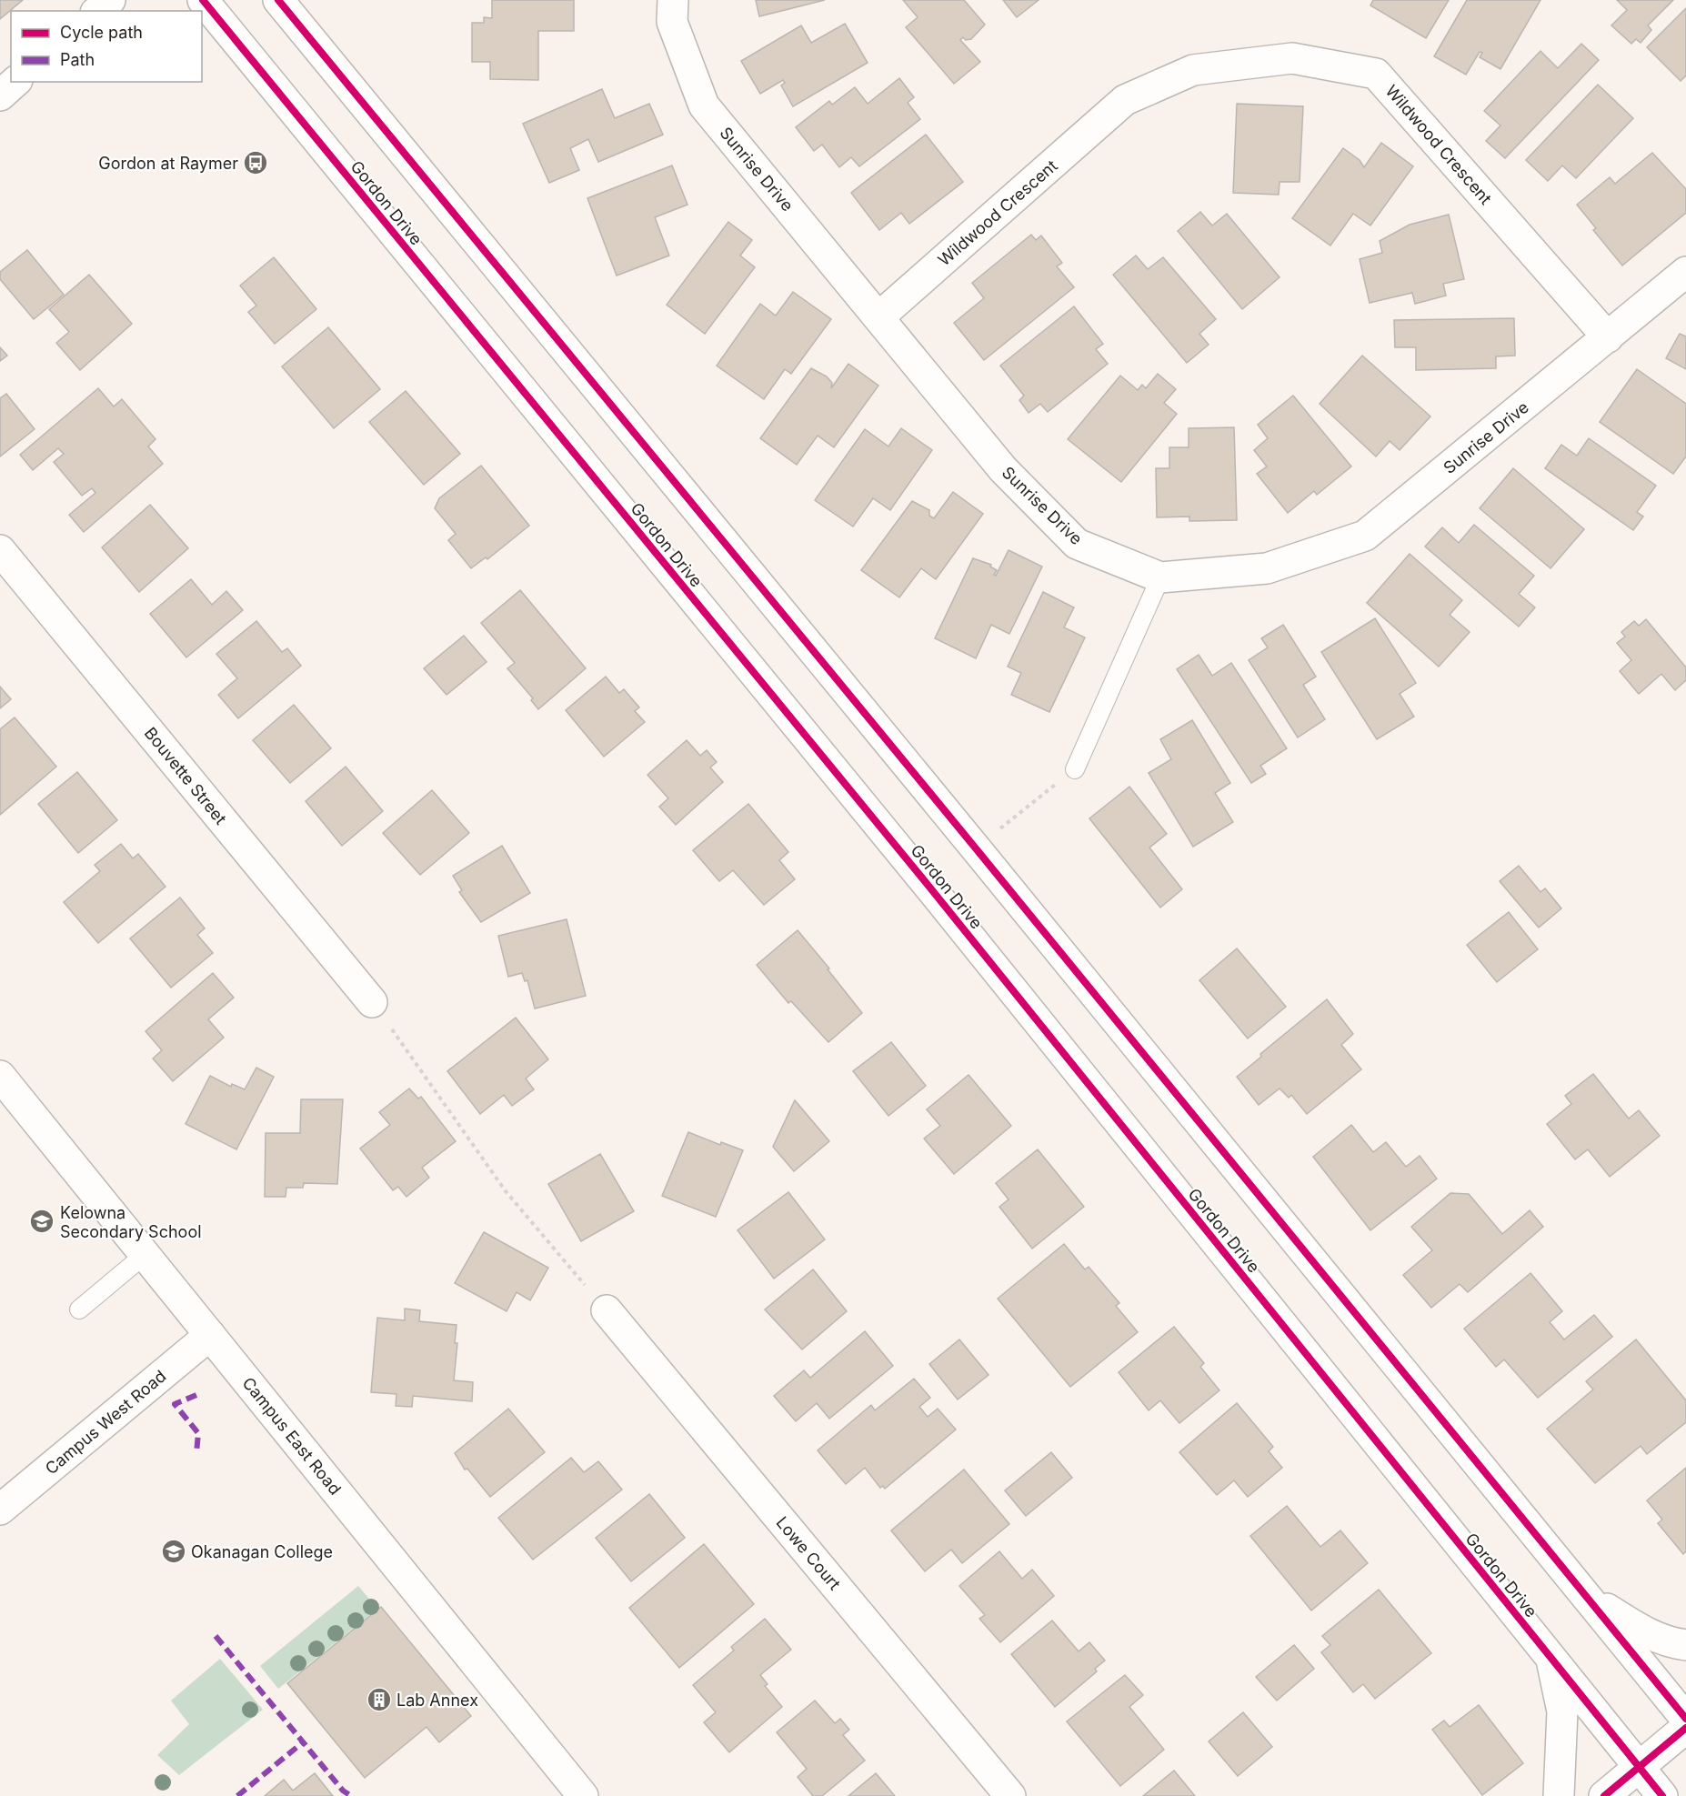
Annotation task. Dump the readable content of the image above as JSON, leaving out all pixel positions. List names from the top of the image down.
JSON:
{
  "streets": {
    "main road": [
      "Wildwood Crescent",
      "Sunrise Drive",
      "Gordon Drive",
      "Bouvette Street",
      "Campus West Road",
      "Campus East Road",
      "Lowe Court"
    ]
  },
  "crossings": [
    ["Wildwood Crescent", "Sunrise Drive"],
    ["Campus West Road", "Campus East Road"]
  ],
  "places": {
    "bus stop": ["Gordon at Raymer"],
    "school or university": ["Kelowna Secondary School", "Okanagan College"],
    "building": ["Lab Annex"]
  },
  "legend": ["Cycle path", "Path"]
}
